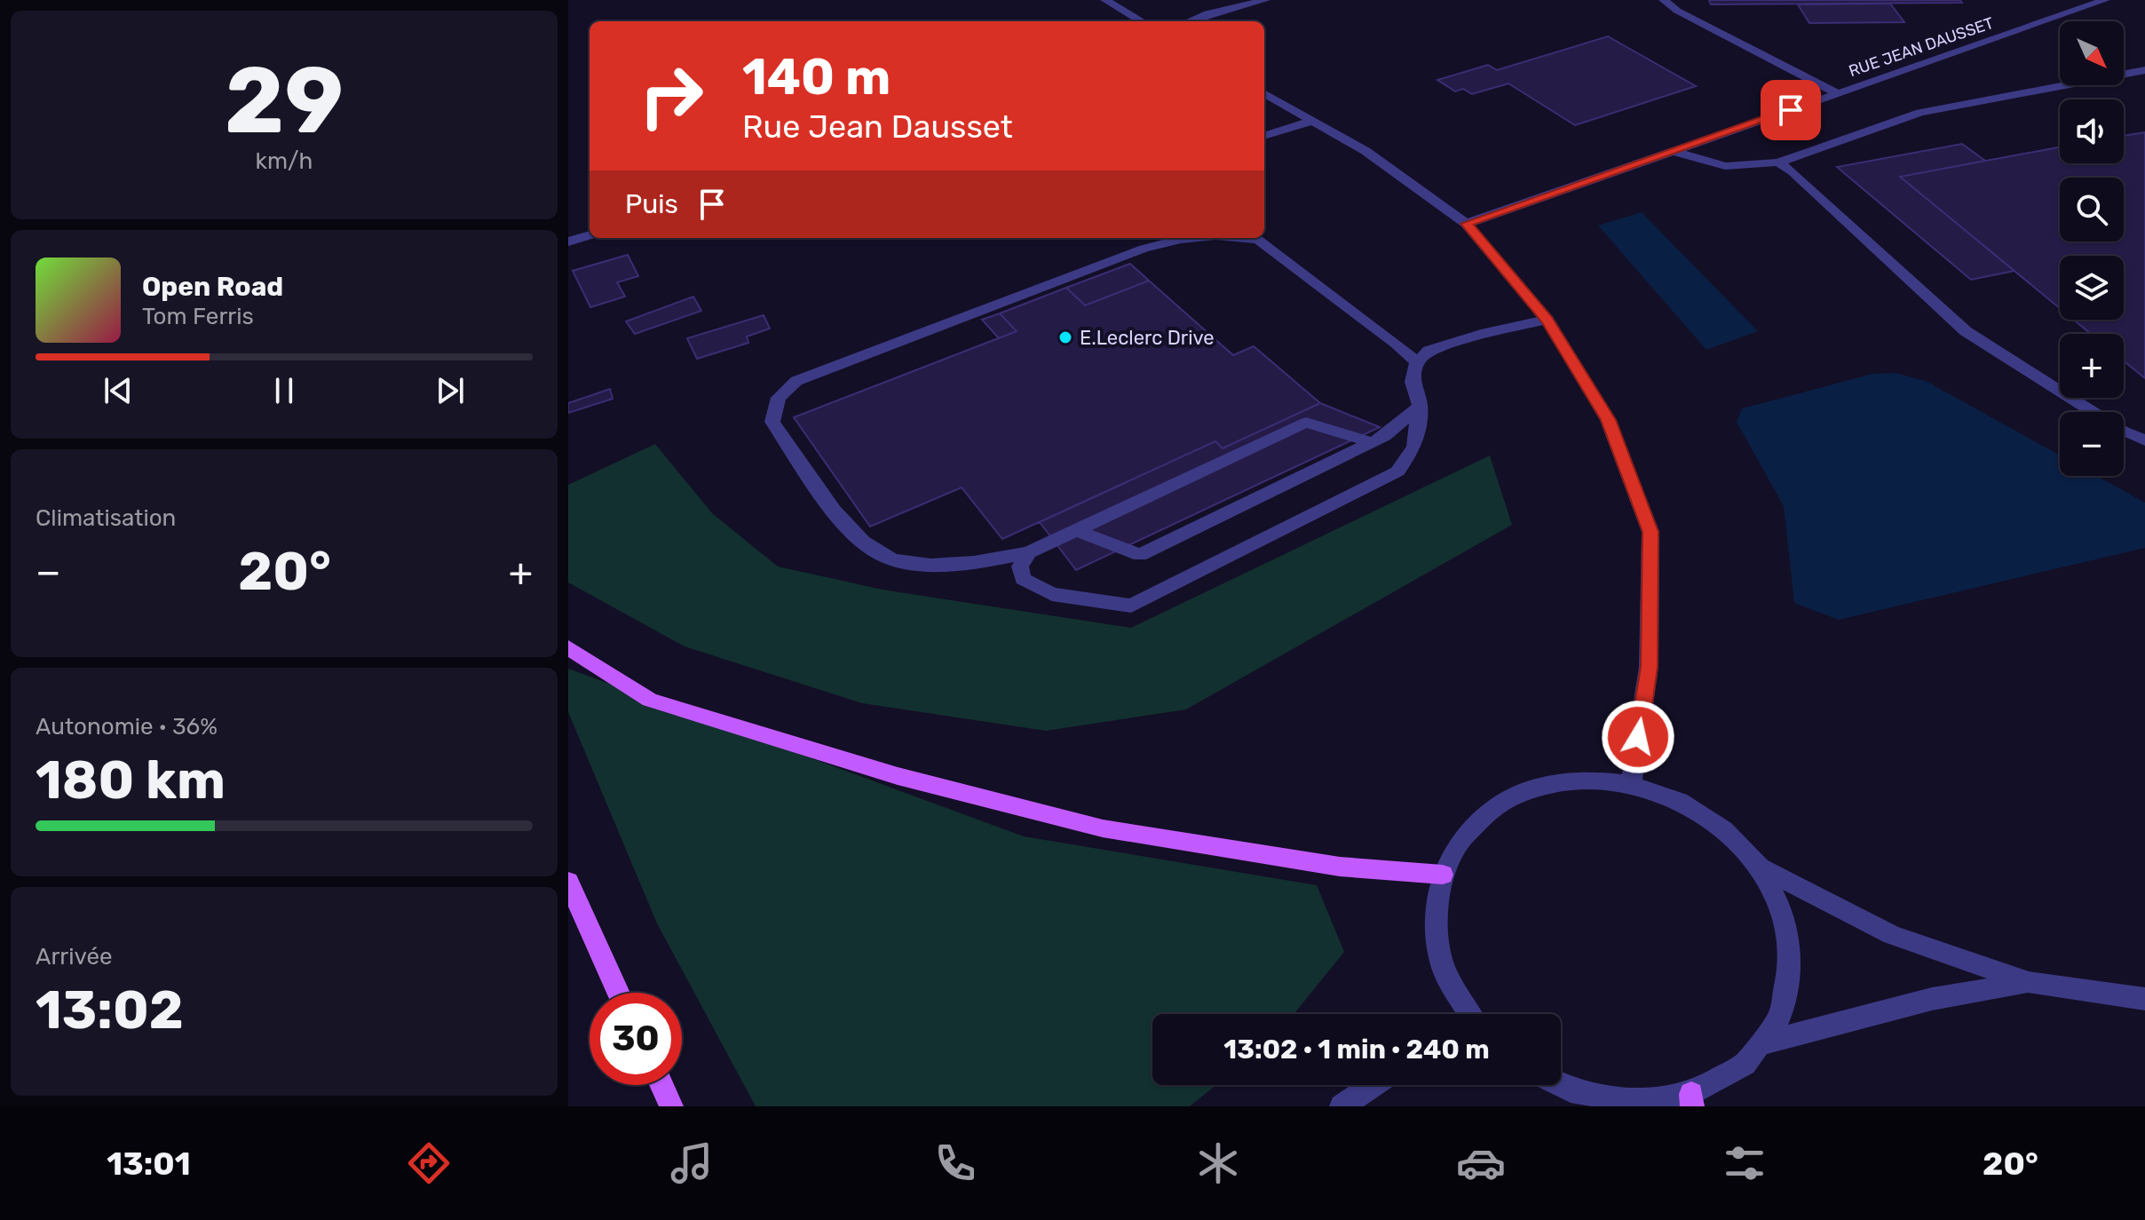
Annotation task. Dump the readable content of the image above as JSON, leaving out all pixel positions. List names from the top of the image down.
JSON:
{
  "streets": {
    "street": ["RUE JEAN DAUSSET"]
  },
  "places": ["E.Leclerc Drive"],
  "north": "bottom right",
  "page": {
    "tile": [
      ["29", "km/h"],
      "Climatisation",
      ["Autonomie · 36%", "180 km"],
      ["Arrivée", "13:02"]
    ],
    "map_buttons": ["+", "−"],
    "turn": ["140 m", "Rue Jean Dausset"],
    "then": "Puis",
    "song": ["Open Road", "Tom Ferris"],
    "heat": ["−", "20°", "+"],
    "limit": "30",
    "trip": "13:02 · 1 min · 240 m",
    "tabs": ["13:01", "20°"]
  }
}
